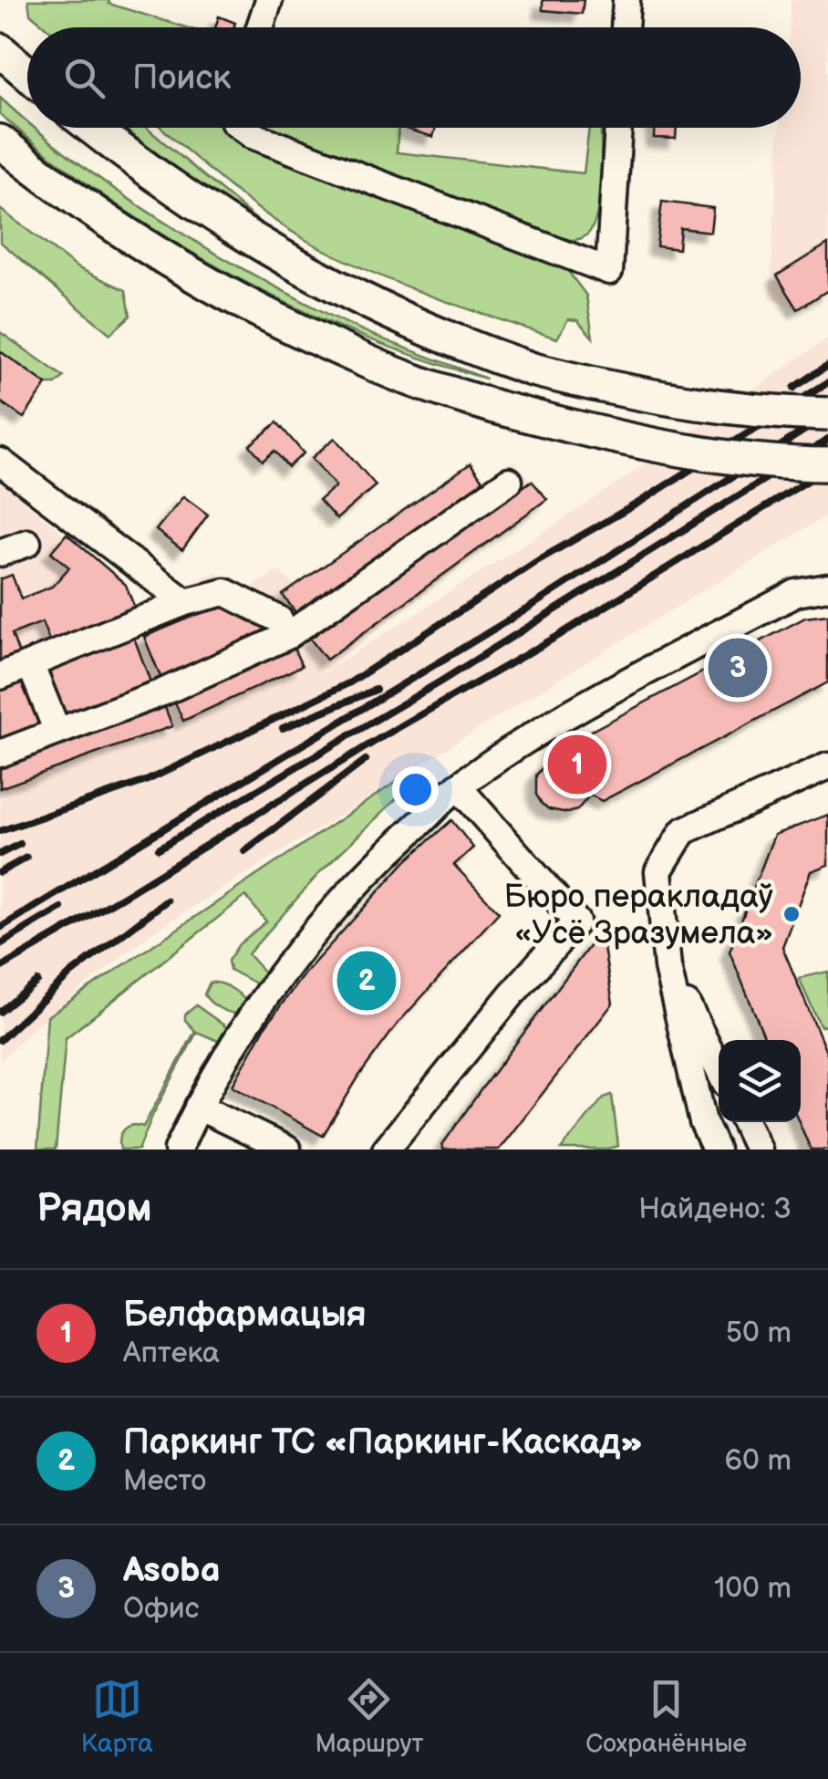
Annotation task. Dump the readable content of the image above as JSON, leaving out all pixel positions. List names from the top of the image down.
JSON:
{
  "places": ["Бюро перакладаў «Усё Зразумела»"],
  "page": {
    "search": "Поиск",
    "pins": ["3", "1", "2"],
    "heading": ["Рядом", "Найдено: 3"],
    "list": [
      {
        "mark": "1",
        "name": "Белфармацыя",
        "note": "Аптека",
        "value": "50 m"
      },
      {
        "mark": "2",
        "name": "Паркинг ТС «Паркинг-Каскад»",
        "note": "Место",
        "value": "60 m"
      },
      {
        "mark": "3",
        "name": "Asoba",
        "note": "Офис",
        "value": "100 m"
      }
    ],
    "nav": ["Карта", "Маршрут", "Сохранённые"]
  }
}
